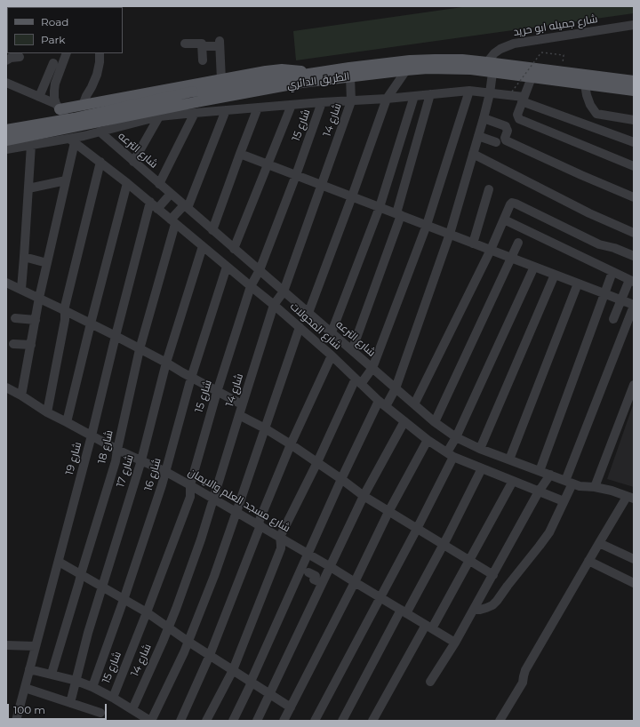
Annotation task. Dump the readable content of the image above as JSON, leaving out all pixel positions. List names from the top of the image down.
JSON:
{
  "streets": {
    "main road": ["الطريق الدائري"],
    "street": [
      "شارع جميله ابو حريد",
      "شارع 14",
      "شارع 15",
      "شارع الترعه",
      "شارع المحولات",
      "شارع 18",
      "شارع 19",
      "شارع 17",
      "شارع 16",
      "شارع مسجد العلم والايمان"
    ]
  },
  "crossings": [
    ["شارع جميله ابو حريد", "الطريق الدائري"],
    ["الطريق الدائري", "شارع 14"],
    ["شارع 14", "شارع الترعه"],
    ["شارع 14", "شارع المحولات"],
    ["شارع 14", "شارع مسجد العلم والايمان"],
    ["شارع 15", "شارع الترعه"],
    ["شارع 15", "شارع المحولات"],
    ["شارع 15", "شارع مسجد العلم والايمان"],
    ["شارع المحولات", "شارع 18"],
    ["شارع المحولات", "شارع 19"],
    ["شارع المحولات", "شارع 17"],
    ["شارع المحولات", "شارع 16"],
    ["شارع 18", "شارع مسجد العلم والايمان"],
    ["شارع 19", "شارع مسجد العلم والايمان"],
    ["شارع 17", "شارع مسجد العلم والايمان"],
    ["شارع 16", "شارع مسجد العلم والايمان"]
  ],
  "legend": ["Road", "Park"],
  "scale_bar": "100 m"
}
